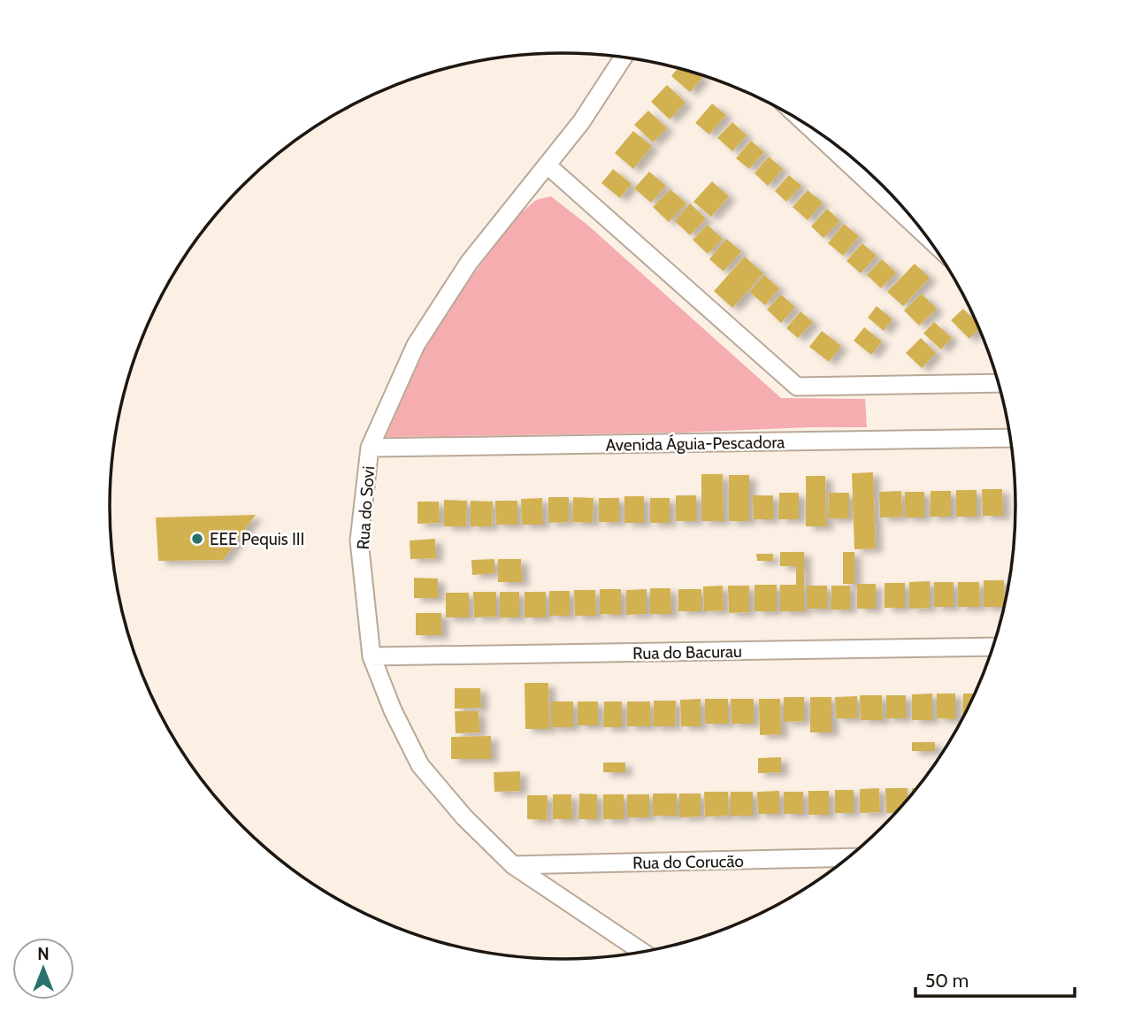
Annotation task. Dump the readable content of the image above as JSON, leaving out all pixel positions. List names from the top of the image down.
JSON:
{
  "streets": {
    "street": [
      "Avenida Águia-Pescadora",
      "Rua do Sovi",
      "Rua do Bacurau",
      "Rua do Corucão"
    ]
  },
  "crossings": [
    ["Avenida Águia-Pescadora", "Rua do Sovi"],
    ["Rua do Sovi", "Rua do Bacurau"],
    ["Rua do Sovi", "Rua do Corucão"]
  ],
  "places": ["EEE Pequis III"],
  "scale_bar": "50 m",
  "north": "top"
}
